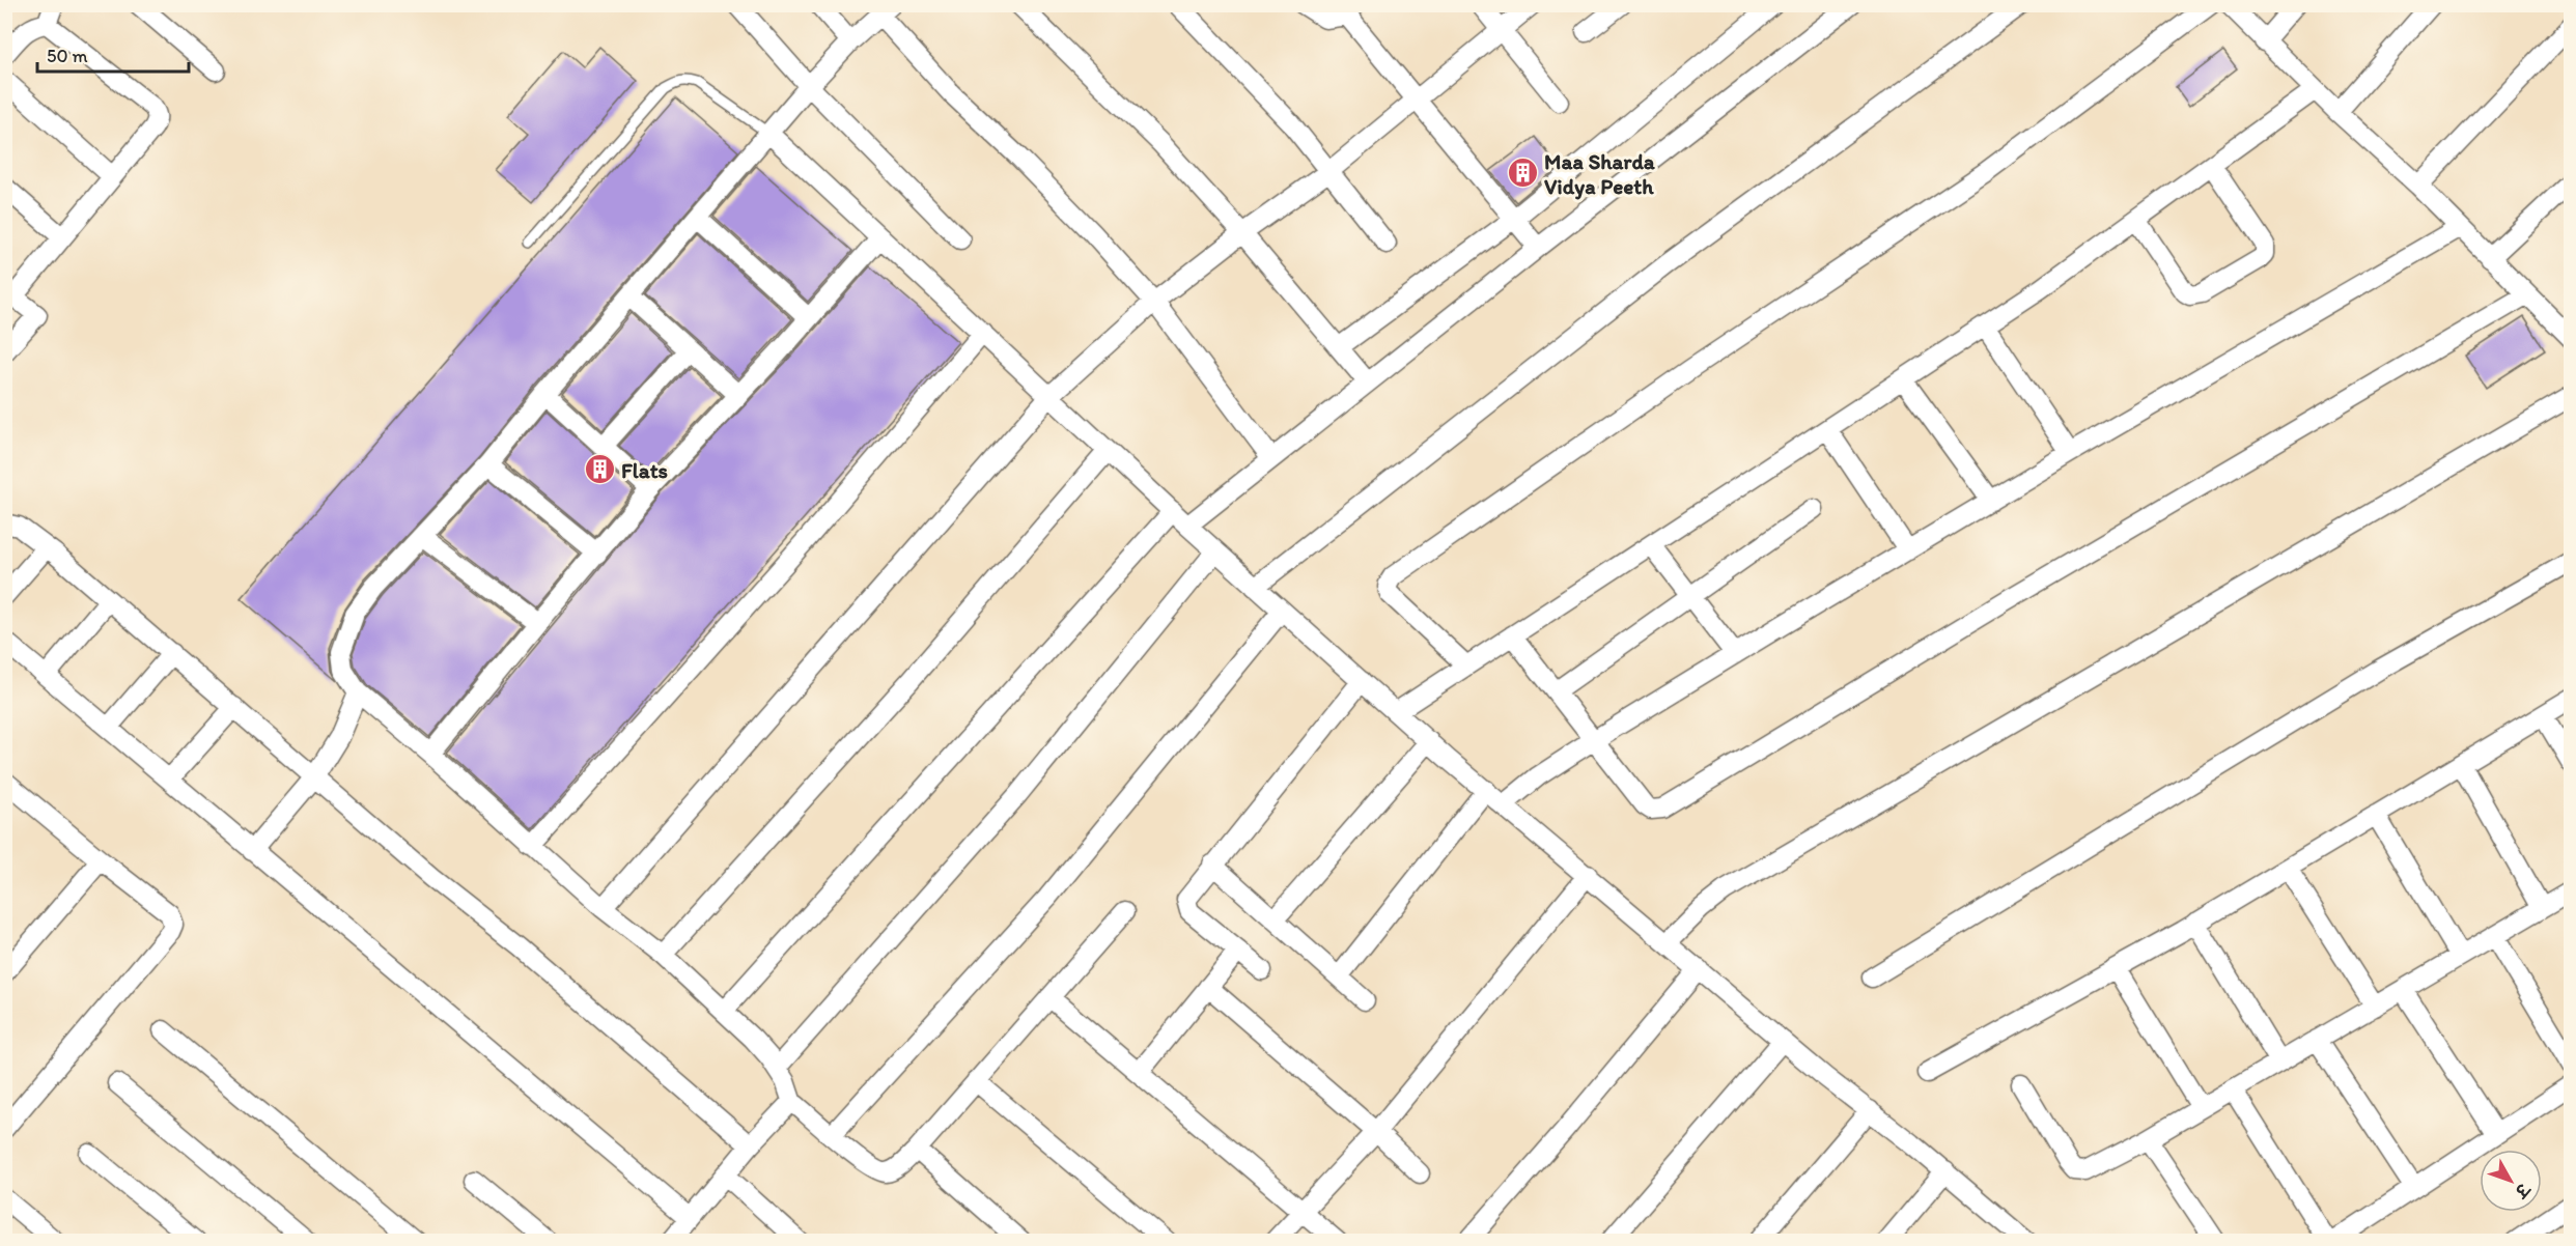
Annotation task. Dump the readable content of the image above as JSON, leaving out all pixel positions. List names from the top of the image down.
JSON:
{
  "places": {
    "building": ["Maa Sharda Vidya Peeth", "Flats"]
  },
  "scale_bar": "50 m",
  "north": "bottom right"
}
